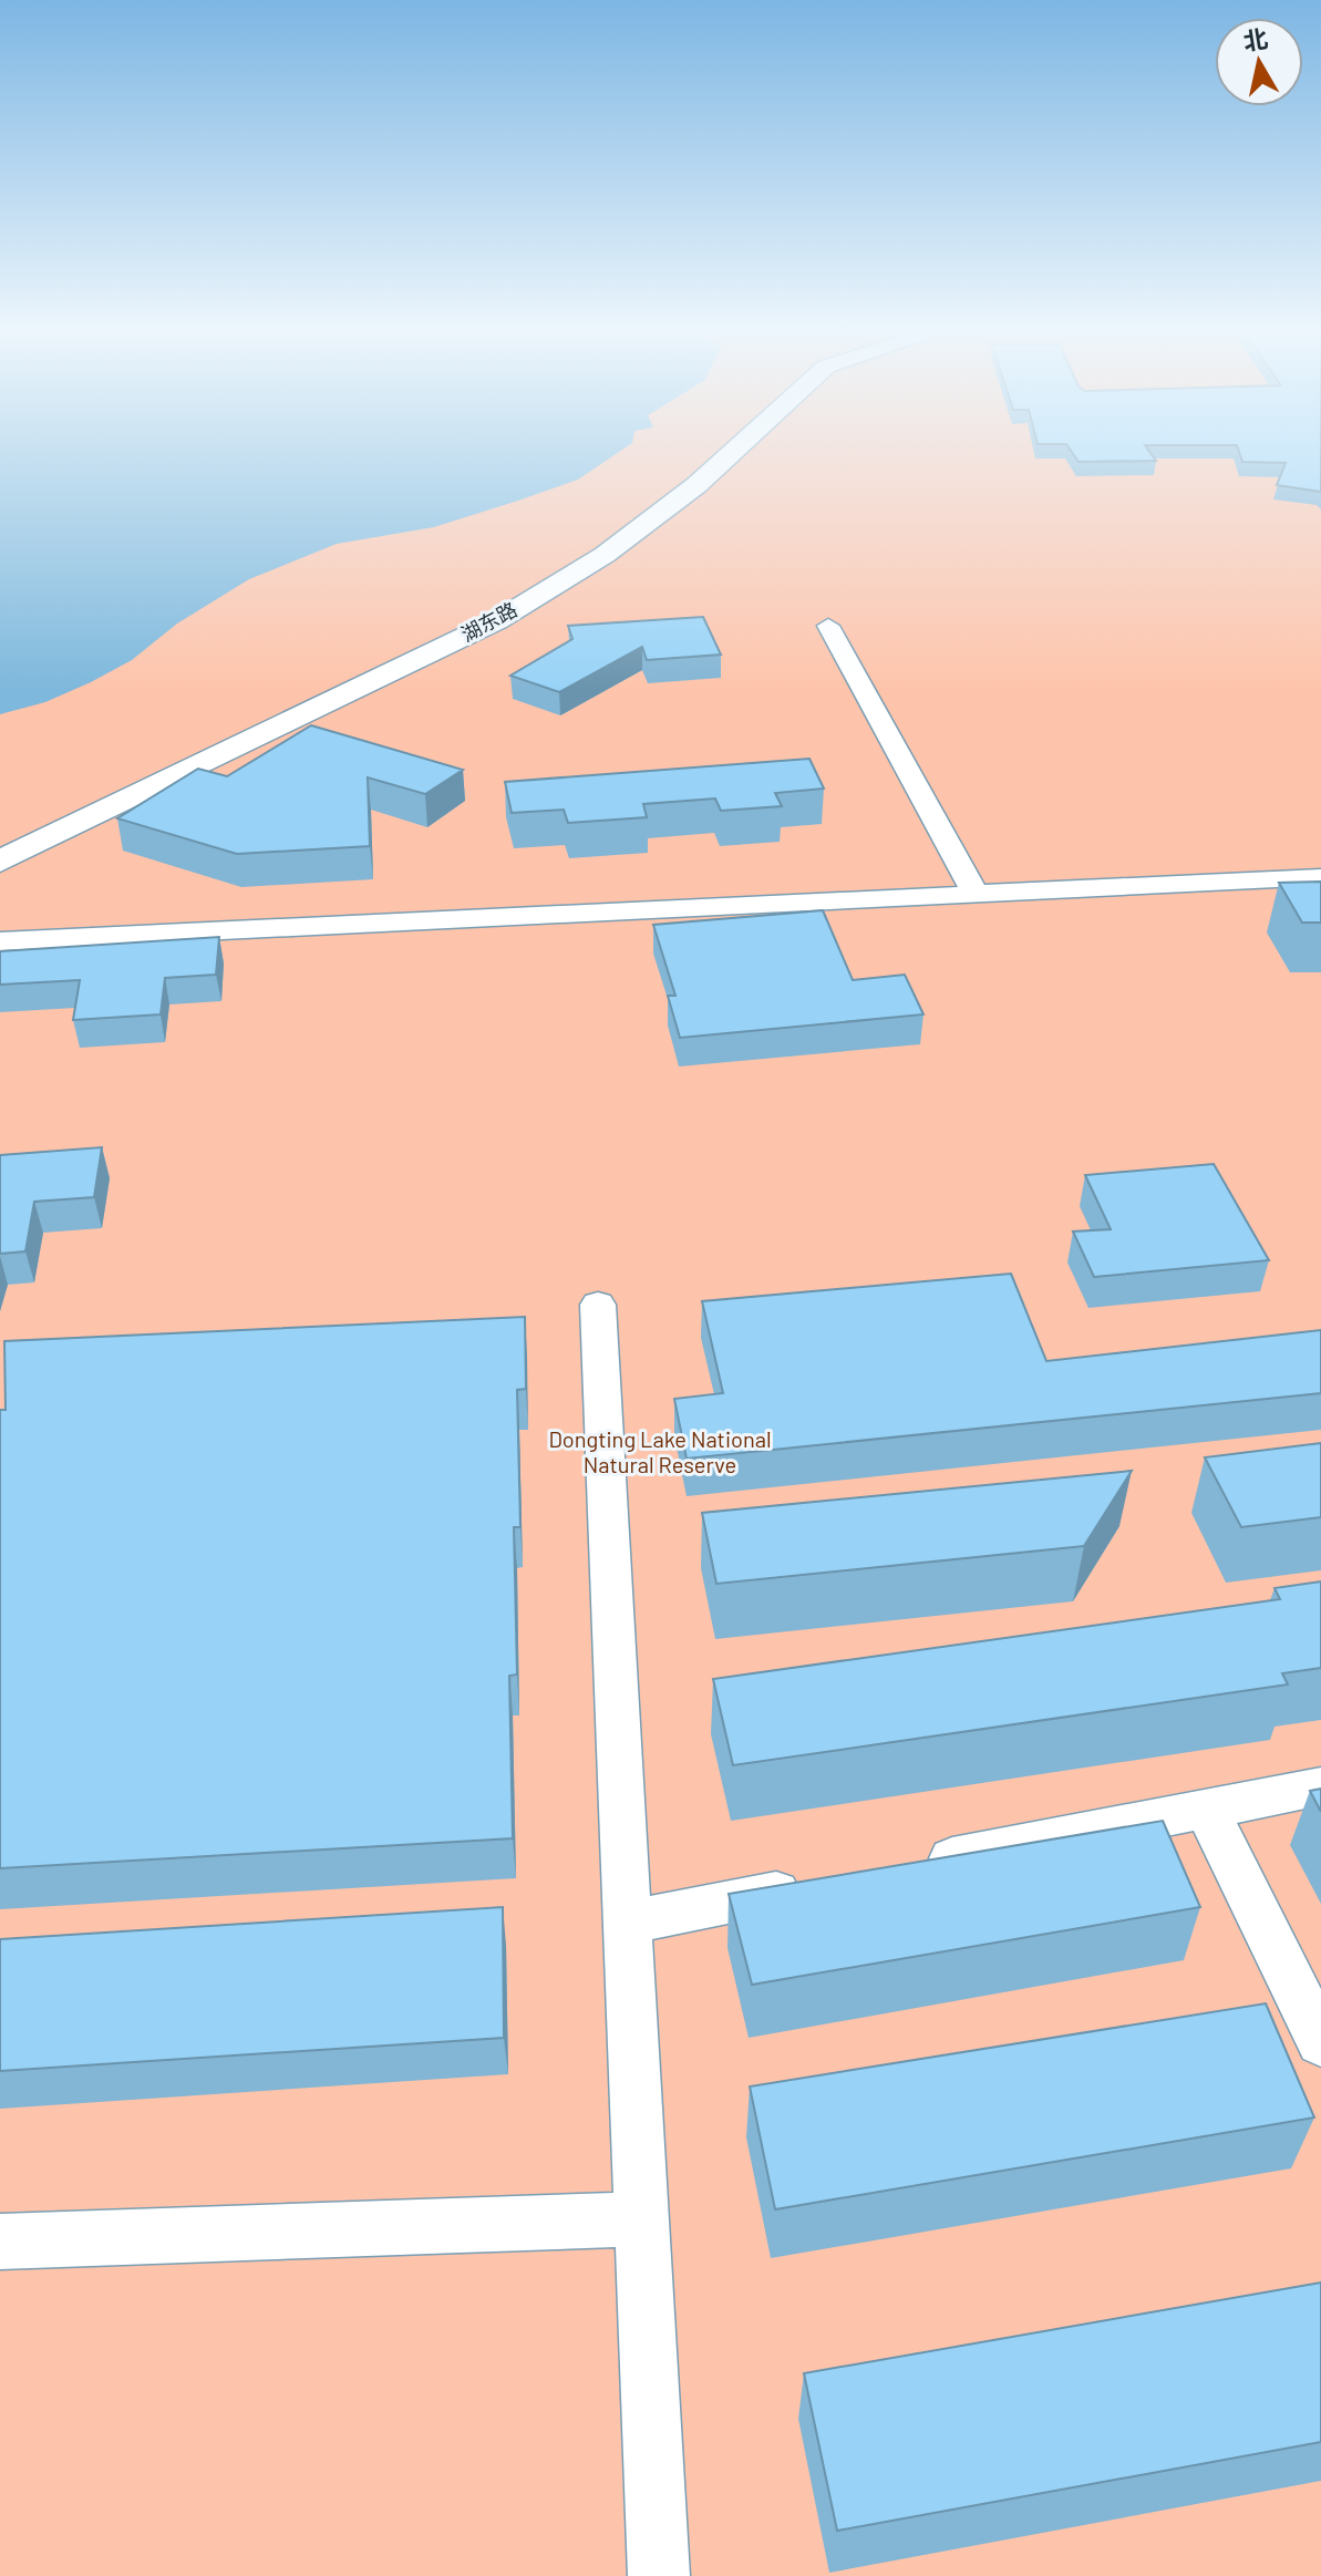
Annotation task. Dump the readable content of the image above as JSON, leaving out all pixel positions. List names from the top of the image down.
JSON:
{
  "streets": {
    "street": ["湖东路"]
  },
  "parks": ["Dongting Lake National Natural Reserve"],
  "north": "top"
}
